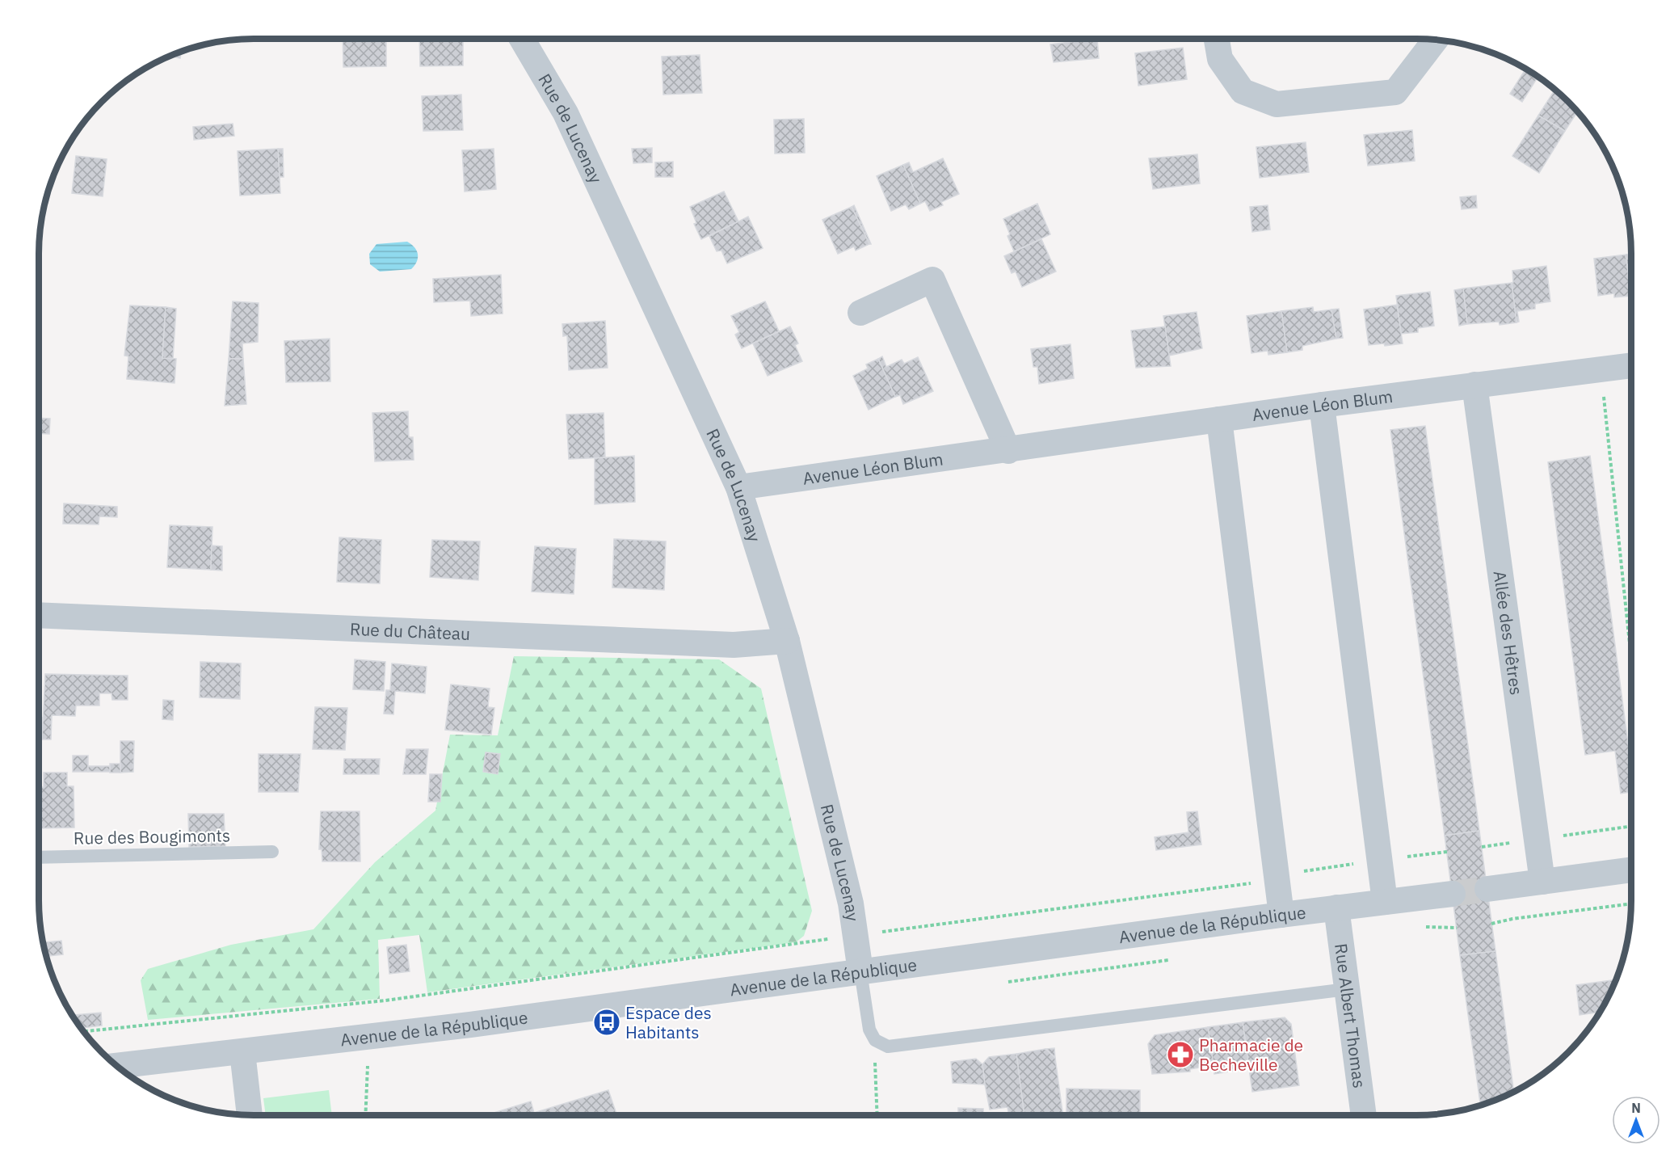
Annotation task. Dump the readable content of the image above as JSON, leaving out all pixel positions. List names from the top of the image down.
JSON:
{
  "streets": {
    "street": [
      "Rue de Lucenay",
      "Avenue Léon Blum",
      "Rue du Château",
      "Allée des Hêtres",
      "Avenue de la République",
      "Rue Albert Thomas"
    ],
    "lane": ["Rue des Bougimonts"]
  },
  "crossings": [
    ["Rue de Lucenay", "Avenue Léon Blum"],
    ["Rue de Lucenay", "Rue du Château"],
    ["Rue de Lucenay", "Avenue de la République"],
    ["Avenue Léon Blum", "Allée des Hêtres"],
    ["Avenue de la République", "Rue Albert Thomas"]
  ],
  "places": {
    "bus stop": ["Espace des Habitants"],
    "pharmacy": ["Pharmacie de Becheville"]
  },
  "north": "top"
}
